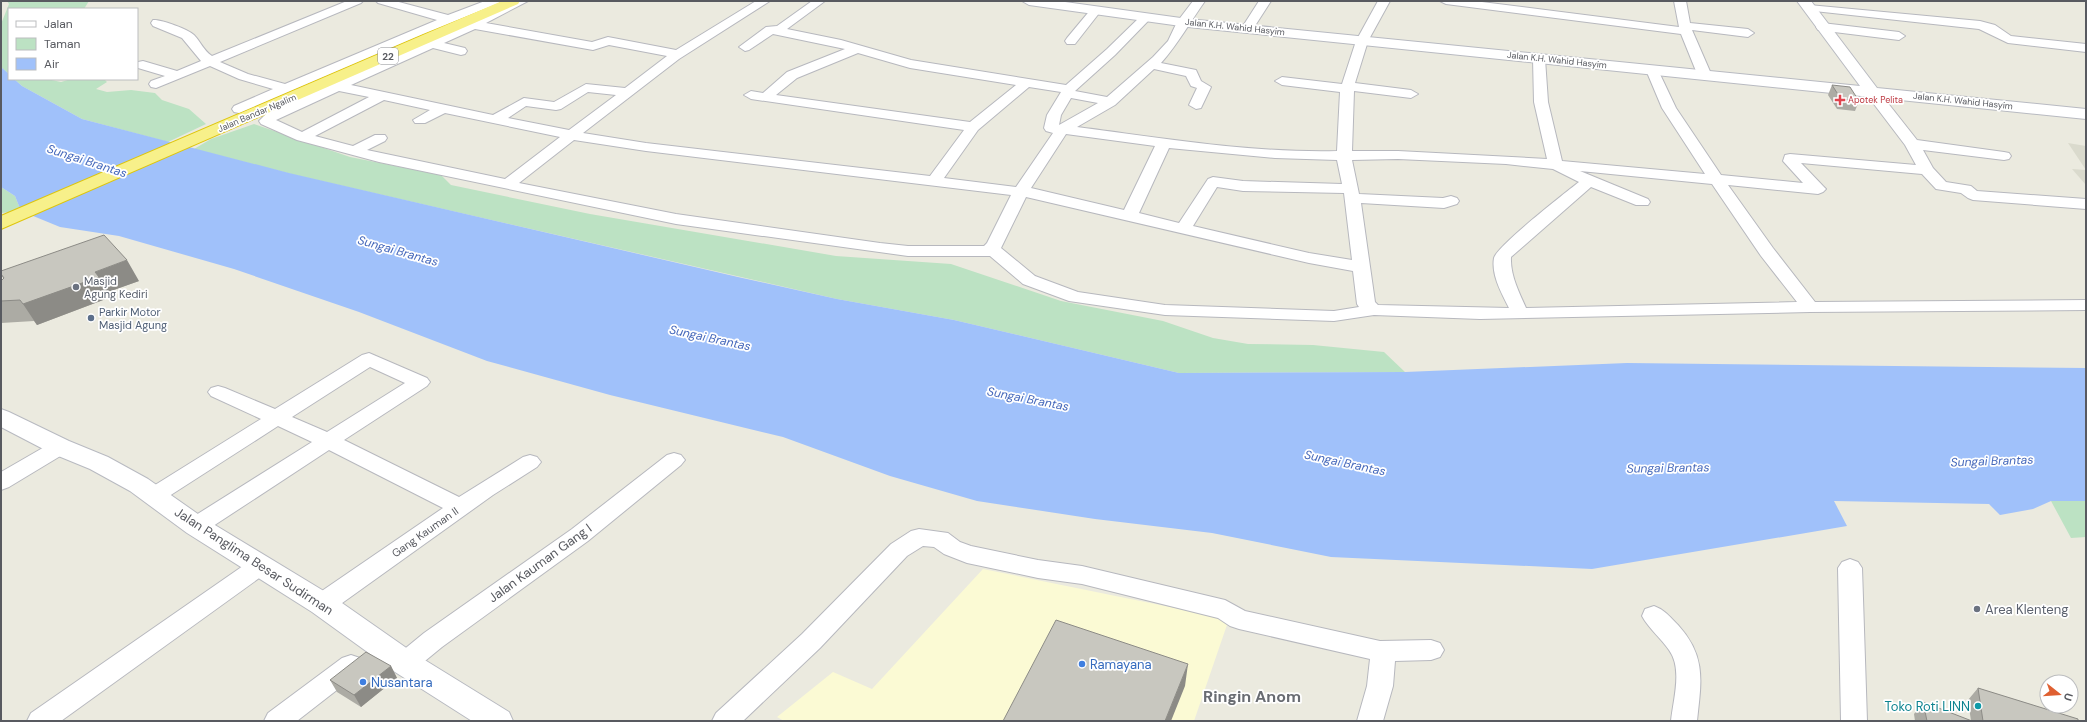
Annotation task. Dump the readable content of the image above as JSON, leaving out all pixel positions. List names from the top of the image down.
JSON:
{
  "streets": {
    "highway": ["22", "Jalan Bandar Ngalim"],
    "main road": ["Jalan K.H. Wahid Hasyim", "Jalan Panglima Besar Sudirman"],
    "street": ["Gang Kauman II", "Jalan Kauman Gang I"]
  },
  "crossings": [
    ["Gang Kauman II", "Jalan Panglima Besar Sudirman"],
    ["Jalan Panglima Besar Sudirman", "Jalan Kauman Gang I"]
  ],
  "districts": ["Ringin Anom"],
  "water": ["Sungai Brantas"],
  "places": {
    "health": ["Apotek Pelita"],
    "other": [
      "Masjid Agung Kediri",
      "Parkir Motor Masjid Agung",
      "Area Klenteng",
      "Ramayana",
      "Nusantara",
      "Toko Roti LINN"
    ]
  },
  "legend": ["Jalan", "Taman", "Air"],
  "north": "right"
}
